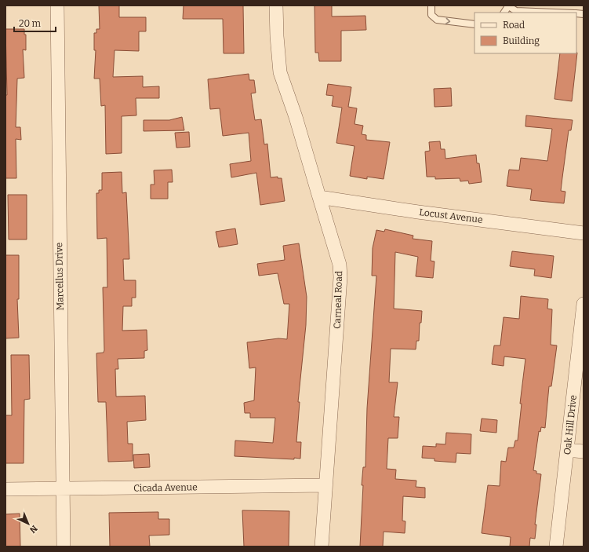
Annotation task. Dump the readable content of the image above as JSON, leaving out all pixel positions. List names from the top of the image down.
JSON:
{
  "streets": {
    "street": [
      "Locust Avenue",
      "Marcellus Drive",
      "Carneal Road",
      "Oak Hill Drive",
      "Cicada Avenue"
    ]
  },
  "crossings": [
    ["Locust Avenue", "Carneal Road"],
    ["Marcellus Drive", "Cicada Avenue"],
    ["Carneal Road", "Cicada Avenue"]
  ],
  "legend": ["Road", "Building"],
  "scale_bar": "20 m",
  "north": "bottom right"
}
